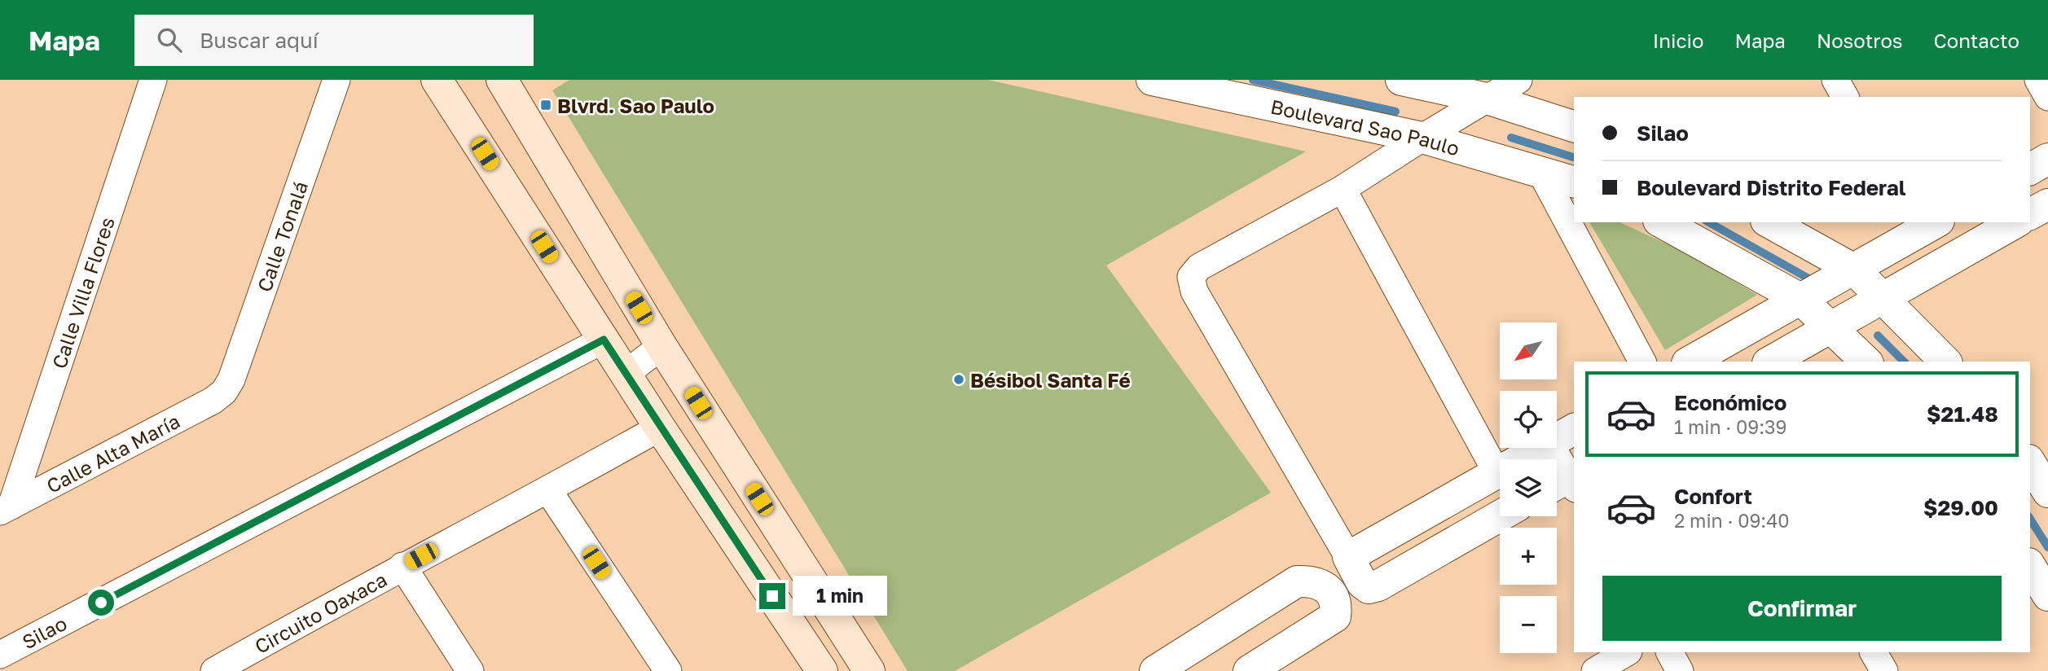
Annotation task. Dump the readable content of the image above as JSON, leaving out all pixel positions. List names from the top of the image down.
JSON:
{
  "streets": {
    "street": [
      "Boulevard Sao Paulo",
      "Calle Tonalá",
      "Calle Villa Flores",
      "Calle Alta María",
      "Circuito Oaxaca",
      "Silao"
    ]
  },
  "crossings": [
    ["Calle Tonalá", "Calle Alta María"],
    ["Calle Villa Flores", "Calle Alta María"]
  ],
  "places": {
    "transit": ["Blvrd. Sao Paulo"],
    "other": ["Bésibol Santa Fé"]
  },
  "north": "bottom left",
  "page": {
    "header": "Mapa",
    "search": "Buscar aquí",
    "nav": [
      "Inicio",
      "Mapa",
      "Nosotros",
      "Contacto"
    ],
    "banner": ["Silao", "Boulevard Distrito Federal"],
    "map_buttons": ["+", "−"],
    "list": [
      {
        "name": "Económico",
        "note": "1 min · 09:39",
        "value": "$21.48"
      },
      {
        "name": "Confort",
        "note": "2 min · 09:40",
        "value": "$29.00"
      }
    ],
    "buttons": "Confirmar",
    "bubble": "1 min"
  }
}
